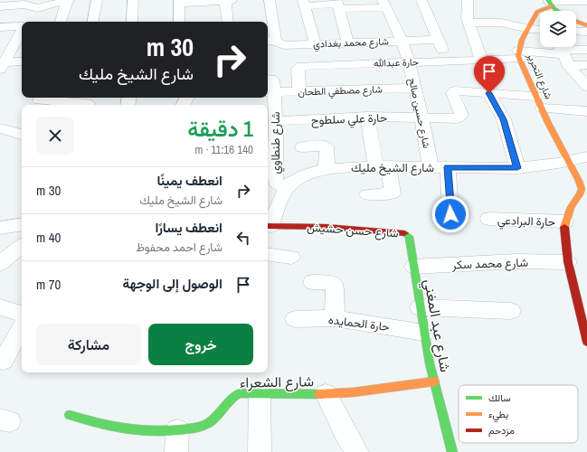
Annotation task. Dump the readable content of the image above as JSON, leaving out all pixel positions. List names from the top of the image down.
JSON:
{
  "streets": {
    "street": [
      "شارع محمد بغدادي",
      "حارة عبدالله",
      "شارع التحرير",
      "شارع مصطفي الطحان",
      "شارع حسين صالح",
      "حارة علي سلطوح",
      "شارع طنطاوي",
      "شارع الشيخ مليك",
      "حارة البرادعي",
      "شارع حسن حشيش",
      "شارع محمد سكر",
      "حارة الحمايده",
      "شارع عبد المغني",
      "شارع الشعراء"
    ]
  },
  "crossings": [
    ["شارع محمد بغدادي", "شارع حسين صالح"],
    ["حارة عبدالله", "شارع التحرير"],
    ["حارة عبدالله", "شارع مصطفي الطحان"],
    ["حارة عبدالله", "شارع حسين صالح"],
    ["شارع التحرير", "شارع الشيخ مليك"],
    ["شارع مصطفي الطحان", "شارع حسين صالح"],
    ["شارع مصطفي الطحان", "شارع طنطاوي"],
    ["شارع حسين صالح", "حارة علي سلطوح"],
    ["شارع حسين صالح", "شارع الشيخ مليك"],
    ["حارة علي سلطوح", "شارع طنطاوي"],
    ["شارع طنطاوي", "شارع الشيخ مليك"],
    ["شارع الشيخ مليك", "شارع حسن حشيش"],
    ["شارع حسن حشيش", "شارع محمد سكر"],
    ["شارع حسن حشيش", "شارع عبد المغني"],
    ["شارع محمد سكر", "شارع عبد المغني"],
    ["حارة الحمايده", "شارع عبد المغني"],
    ["شارع عبد المغني", "شارع الشعراء"]
  ],
  "legend": ["سالك", "بطيء", "مزدحم"],
  "page": {
    "turn": ["30 m", "شارع الشيخ مليك"],
    "heading": ["1 دقيقة", "140 m · 11:16"],
    "list": [
      {
        "name": "انعطف يمينًا",
        "note": "شارع الشيخ مليك",
        "value": "30 m"
      },
      {
        "name": "انعطف يسارًا",
        "note": "شارع احمد محفوظ",
        "value": "40 m"
      },
      {
        "name": "الوصول إلى الوجهة",
        "value": "70 m"
      }
    ],
    "buttons": ["خروج", "مشاركة"]
  }
}
